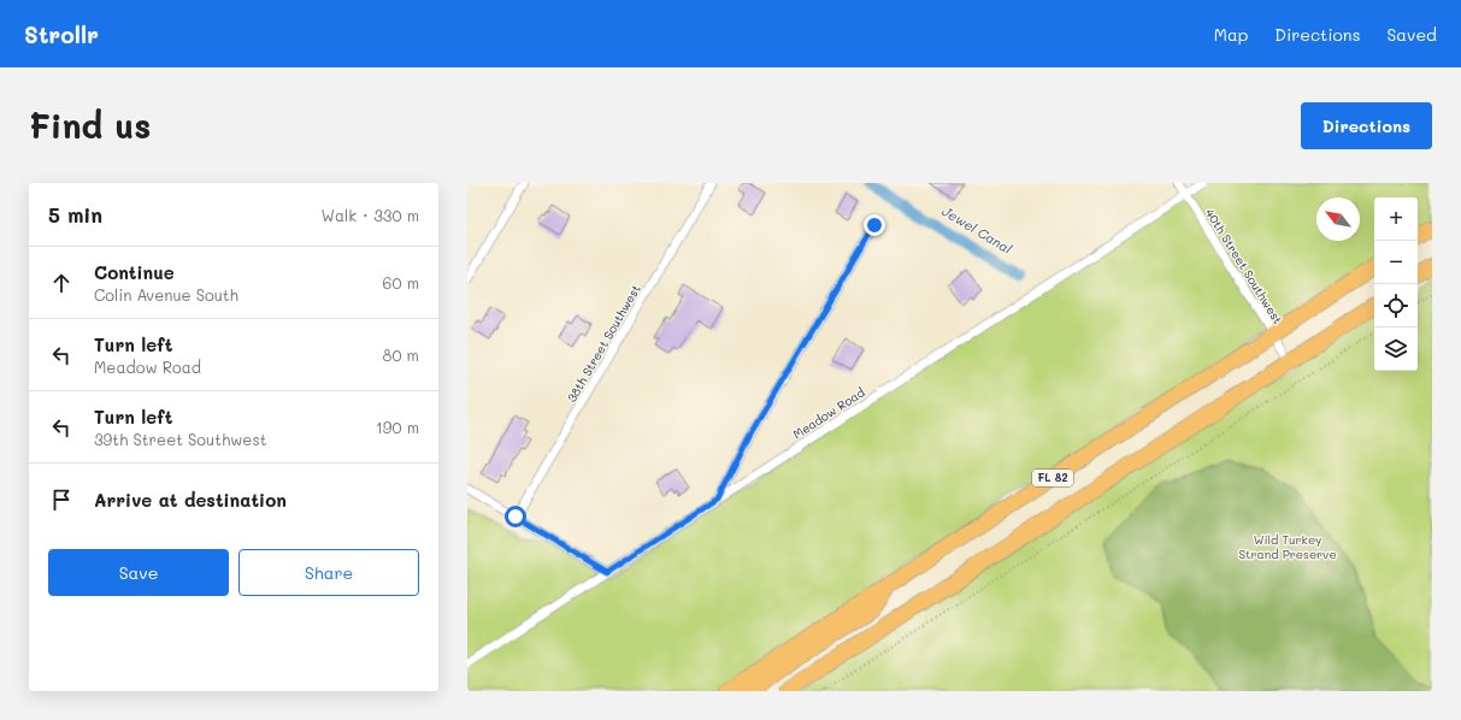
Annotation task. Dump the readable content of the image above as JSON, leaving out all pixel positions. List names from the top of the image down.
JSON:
{
  "streets": {
    "highway": ["FL 82"],
    "street": ["40th Street Southwest", "38th Street Southwest", "Meadow Road"]
  },
  "crossings": [
    ["40th Street Southwest", "Meadow Road"],
    ["40th Street Southwest", "FL 82"]
  ],
  "water": ["Jewel Canal"],
  "parks": ["Wild Turkey Strand Preserve"],
  "north": "top left",
  "page": {
    "header": "Strollr",
    "nav": ["Map", "Directions", "Saved"],
    "buttons": [
      "Directions",
      ["Save", "Share"]
    ],
    "title": "Find us",
    "heading": ["5 min", "Walk · 330 m"],
    "map_buttons": ["+", "−"],
    "list": [
      ["Continue", "Colin Avenue South", "60 m"],
      ["Turn left", "Meadow Road", "80 m"],
      ["Turn left", "39th Street Southwest", "190 m"],
      "Arrive at destination"
    ]
  }
}
